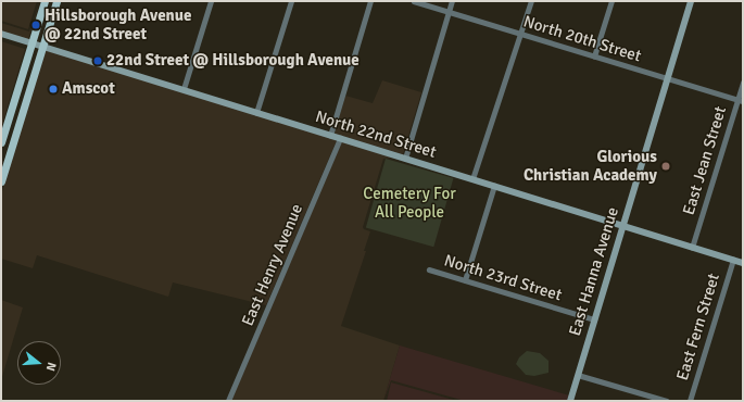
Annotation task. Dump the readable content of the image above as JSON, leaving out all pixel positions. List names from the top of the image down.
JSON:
{
  "streets": {
    "street": [
      "North 20th Street",
      "North 22nd Street",
      "East Jean Street",
      "East Henry Avenue",
      "East Hanna Avenue",
      "North 23rd Street",
      "East Fern Street"
    ]
  },
  "crossings": [
    ["North 20th Street", "East Jean Street"],
    ["North 20th Street", "East Hanna Avenue"],
    ["North 22nd Street", "East Jean Street"],
    ["North 22nd Street", "East Henry Avenue"],
    ["North 22nd Street", "East Hanna Avenue"],
    ["North 22nd Street", "East Fern Street"],
    ["East Hanna Avenue", "North 23rd Street"]
  ],
  "parks": ["Cemetery For All People"],
  "places": [
    "Hillsborough Avenue @ 22nd Street",
    "22nd Street @ Hillsborough Avenue",
    "Amscot",
    "Glorious Christian Academy"
  ],
  "north": "right"
}
